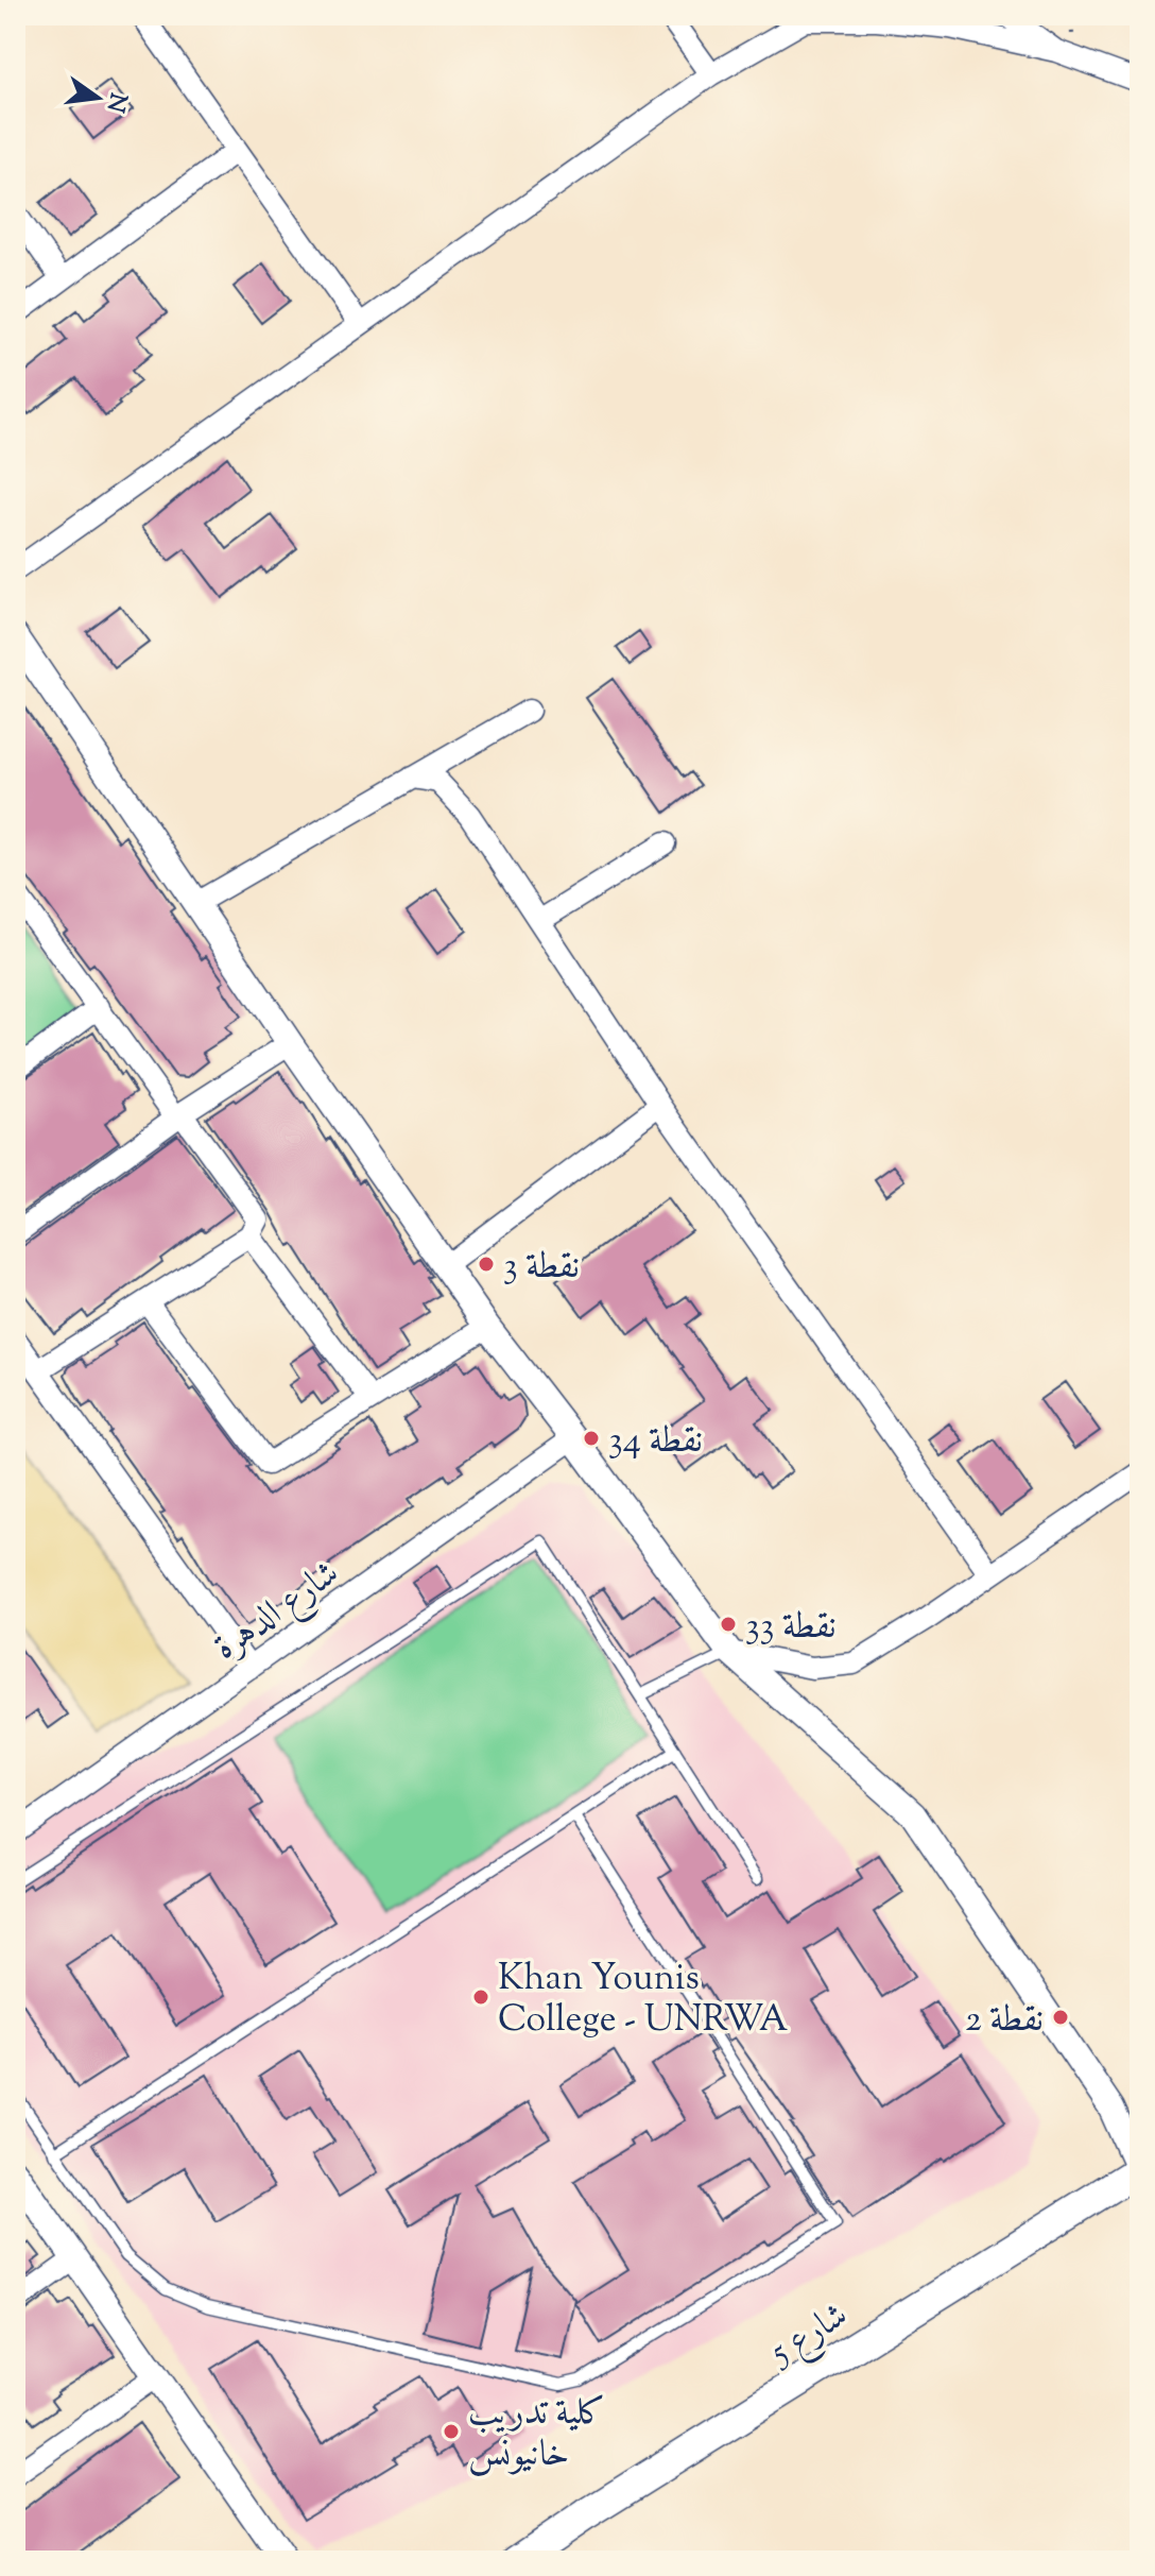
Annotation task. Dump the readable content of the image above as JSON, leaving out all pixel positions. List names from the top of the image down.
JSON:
{
  "streets": {
    "main road": ["شارع 5"],
    "street": ["شارع الدهرة"]
  },
  "places": [
    "نقطة 3",
    "نقطة 34",
    "نقطة 33",
    "Khan Younis College - UNRWA",
    "نقطة 2",
    "كلية تدريب خانيونس"
  ],
  "north": "right"
}
